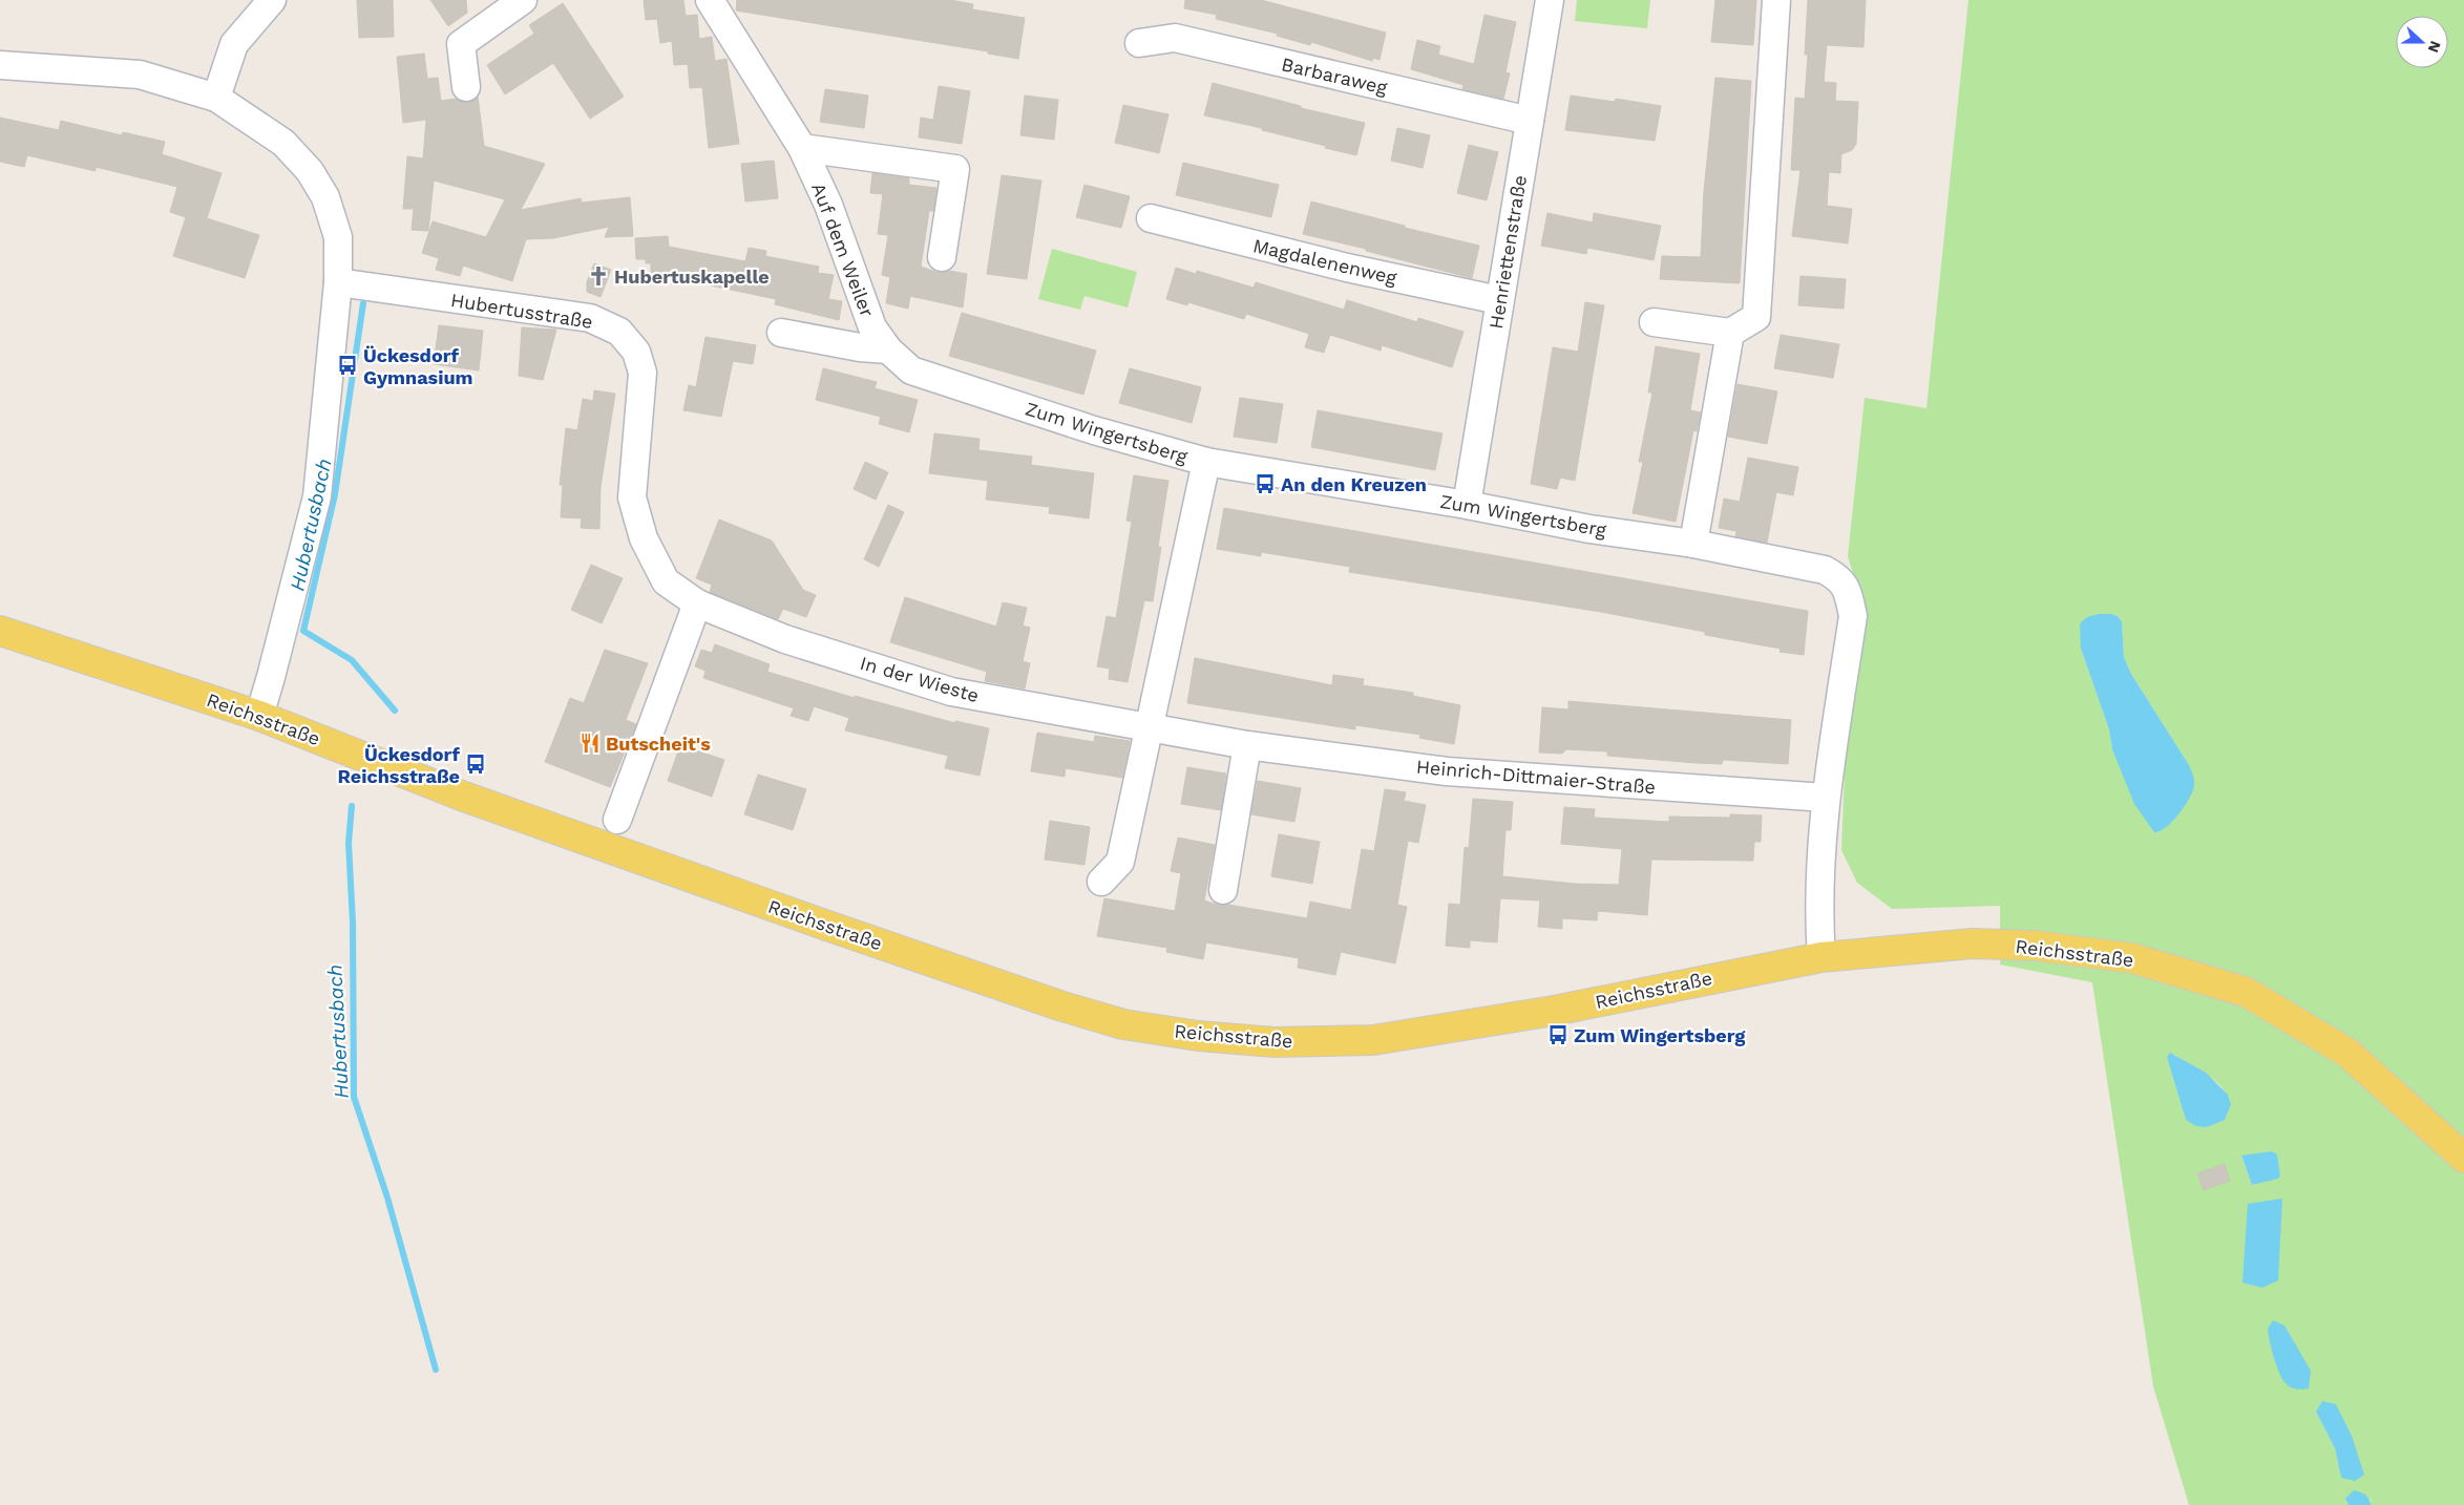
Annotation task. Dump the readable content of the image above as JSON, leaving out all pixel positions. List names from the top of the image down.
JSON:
{
  "streets": {
    "main road": ["Reichsstraße"],
    "street": [
      "Barbaraweg",
      "Auf dem Weiler",
      "Henriettenstraße",
      "Magdalenenweg",
      "Hubertusstraße",
      "Zum Wingertsberg",
      "In der Wieste",
      "Heinrich-Dittmaier-Straße"
    ]
  },
  "crossings": [
    ["Barbaraweg", "Henriettenstraße"],
    ["Auf dem Weiler", "Zum Wingertsberg"],
    ["Henriettenstraße", "Magdalenenweg"],
    ["Henriettenstraße", "Zum Wingertsberg"],
    ["Hubertusstraße", "In der Wieste"],
    ["Zum Wingertsberg", "Reichsstraße"],
    ["Zum Wingertsberg", "Heinrich-Dittmaier-Straße"],
    ["In der Wieste", "Heinrich-Dittmaier-Straße"]
  ],
  "water": ["Hubertusbach"],
  "places": {
    "church": ["Hubertuskapelle"],
    "bus stop": [
      "Ückesdorf Gymnasium",
      "An den Kreuzen",
      "Ückesdorf Reichsstraße",
      "Zum Wingertsberg"
    ],
    "restaurant": ["Butscheit's"]
  },
  "north": "right"
}
